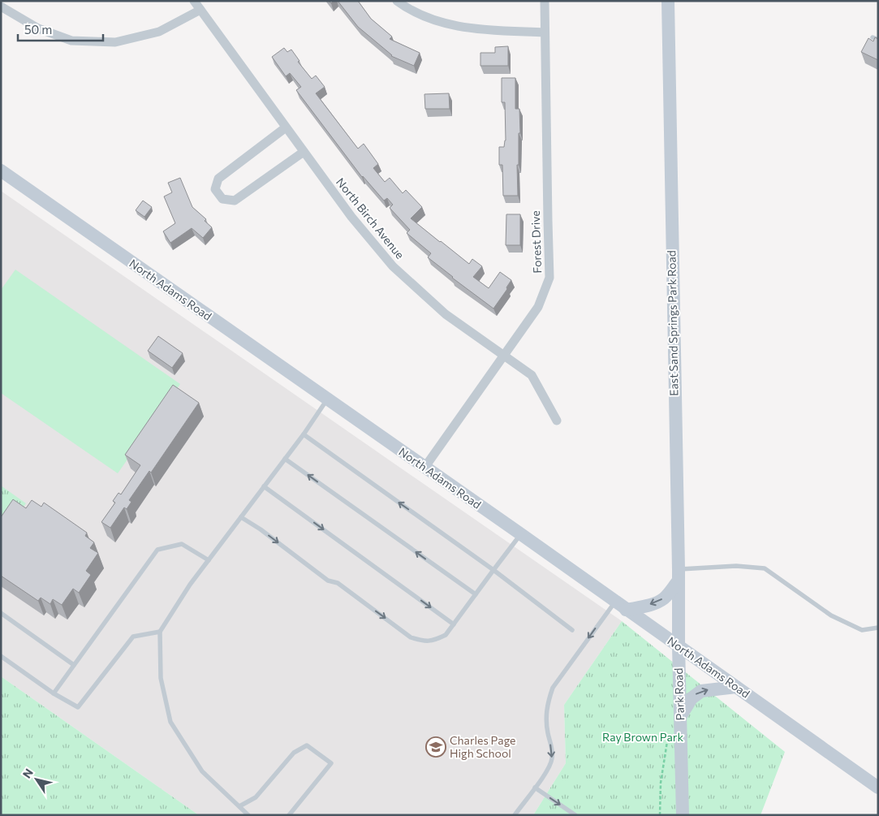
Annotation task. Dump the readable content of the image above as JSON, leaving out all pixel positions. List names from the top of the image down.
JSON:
{
  "streets": {
    "main road": ["North Adams Road", "East Sand Springs Park Road", "Park Road"],
    "street": ["North Birch Avenue", "Forest Drive"]
  },
  "crossings": [
    ["North Birch Avenue", "Forest Drive"],
    ["Forest Drive", "North Adams Road"],
    ["North Adams Road", "East Sand Springs Park Road"],
    ["North Adams Road", "Park Road"],
    ["East Sand Springs Park Road", "Park Road"]
  ],
  "parks": ["Ray Brown Park"],
  "places": {
    "school or university": ["Charles Page High School"]
  },
  "scale_bar": "50 m",
  "north": "top left"
}
